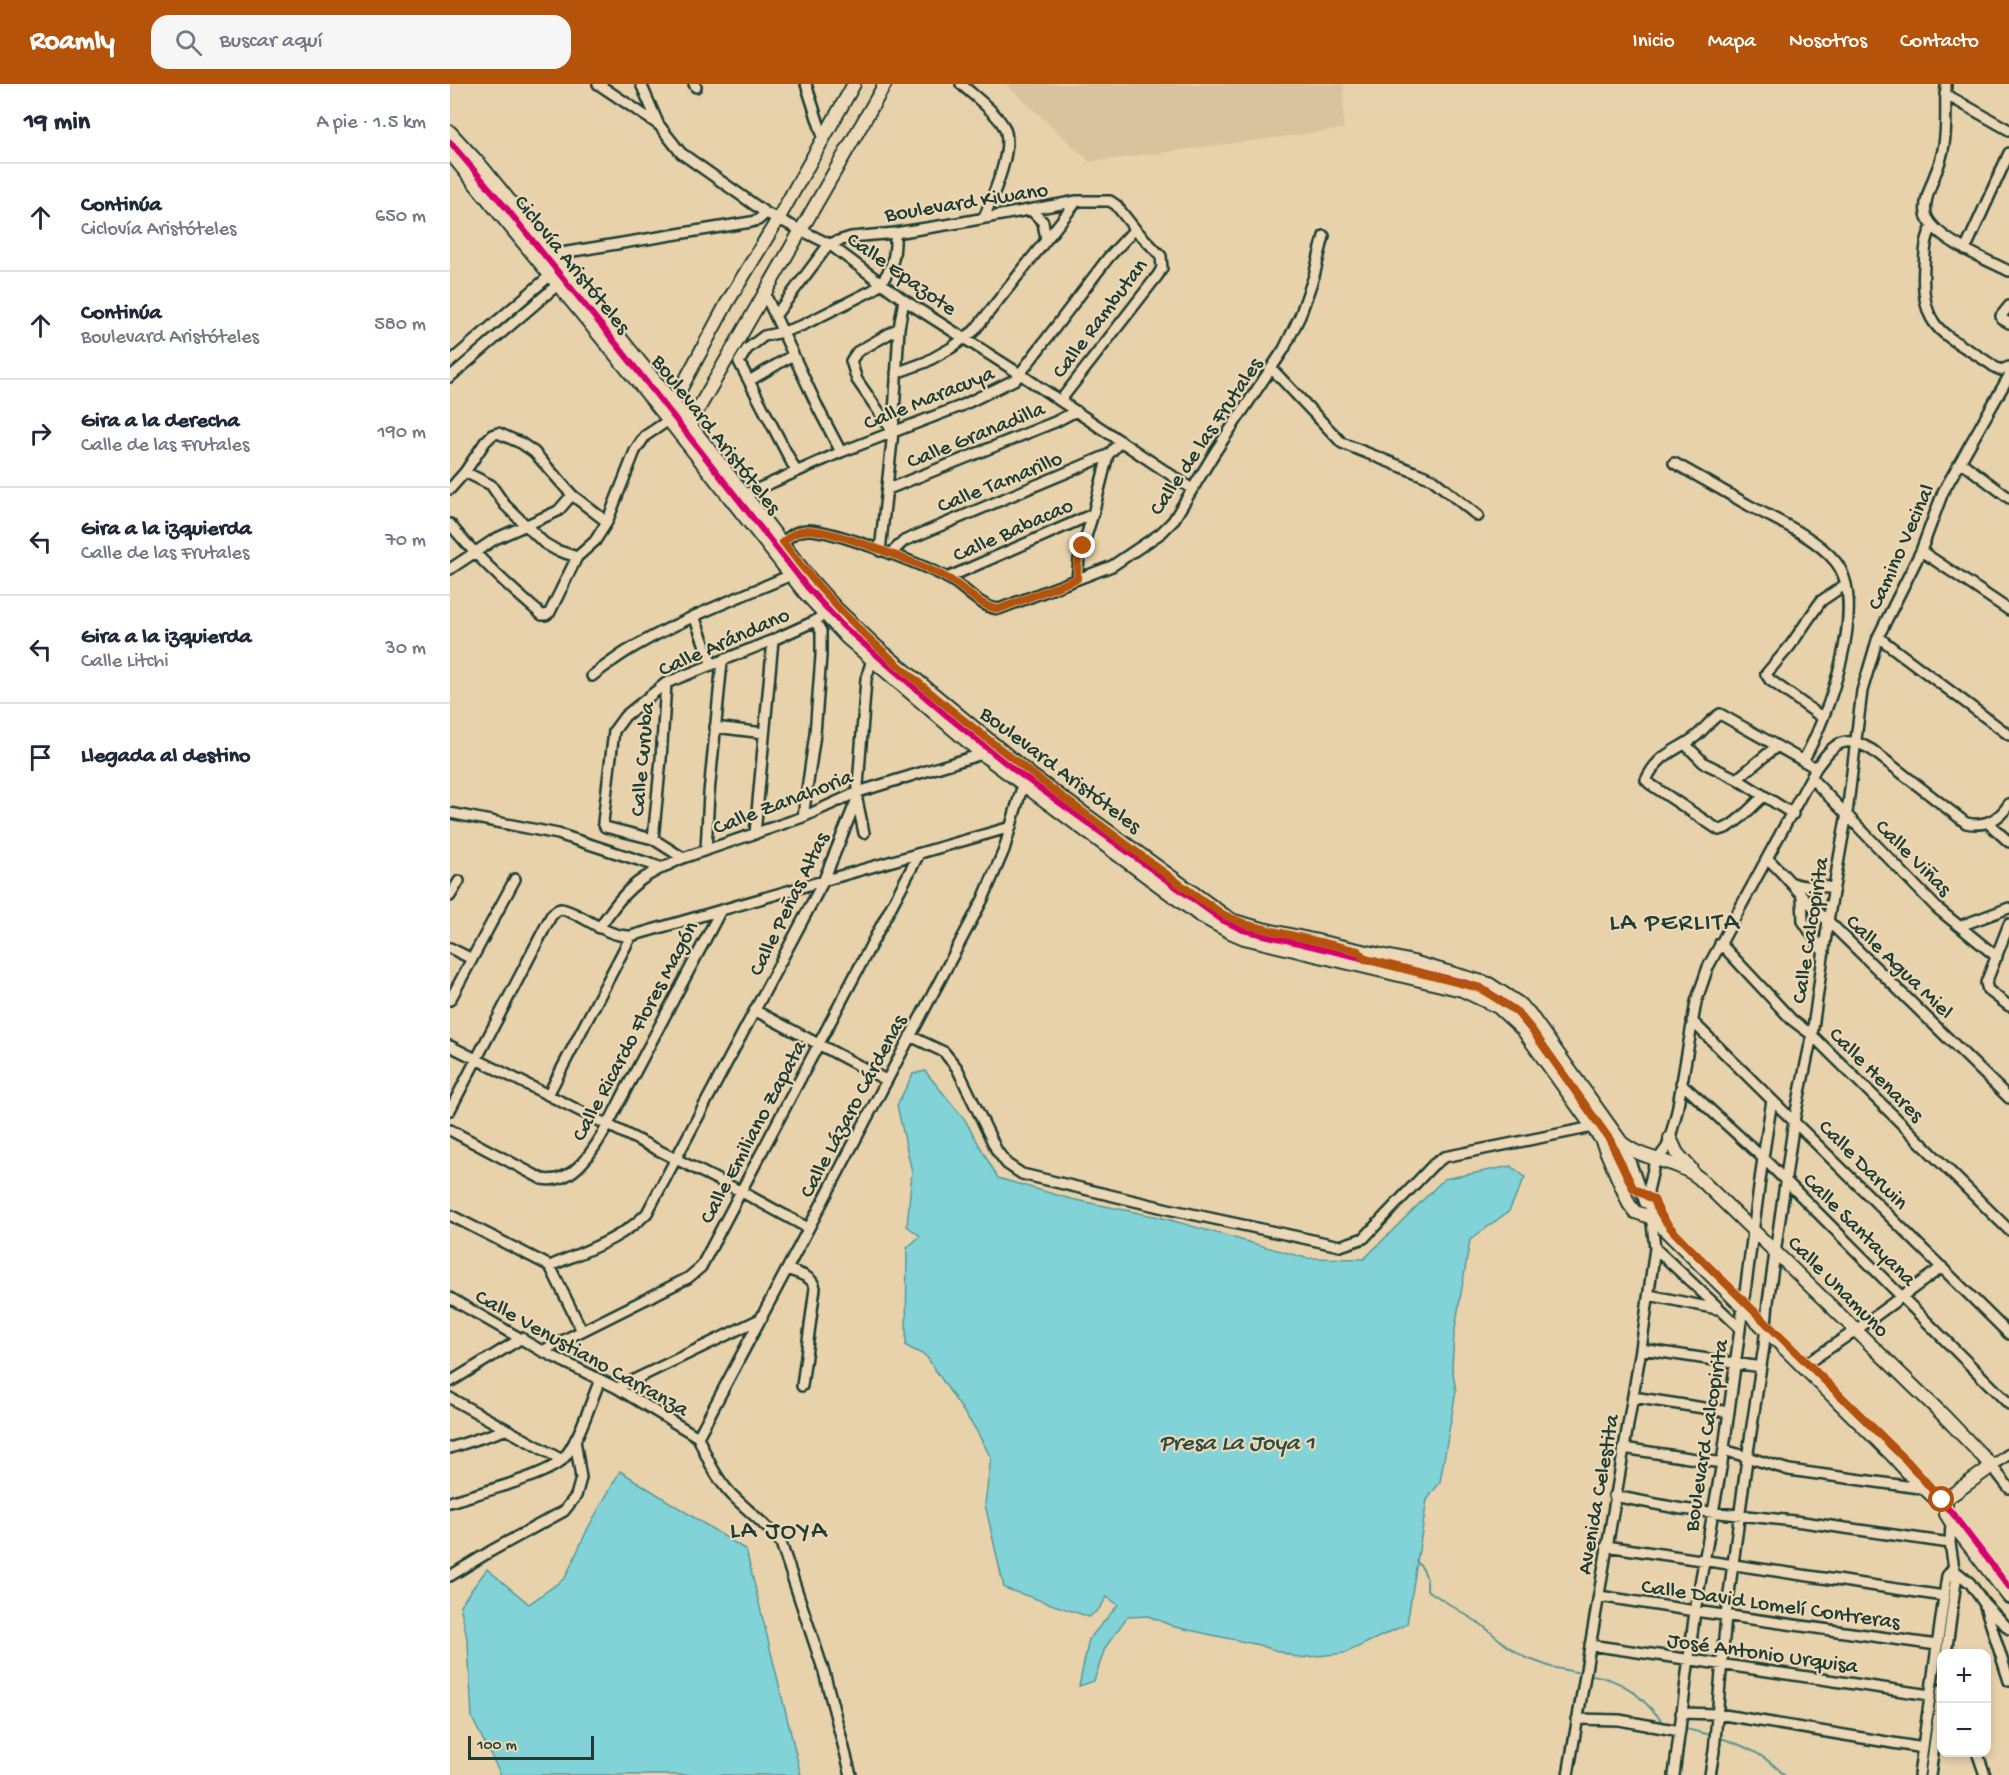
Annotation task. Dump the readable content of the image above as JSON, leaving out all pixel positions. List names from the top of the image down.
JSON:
{
  "streets": {
    "street": [
      "Boulevard Kiwano",
      "Calle Epazote",
      "Calle Rambutan",
      "Calle Maracuya",
      "Boulevard Aristóteles",
      "Calle Granadilla",
      "Calle de las Frutales",
      "Calle Tamarillo",
      "Calle Babacao",
      "Camino Vecinal",
      "Calle Arándano",
      "Calle Curuba",
      "Calle Zanahoria",
      "Calle Viñas",
      "Calle Peñas Altas",
      "Calle Calcopirita",
      "Calle Agua Miel",
      "Calle Ricardo Flores Magón",
      "Calle Henares",
      "Calle Lázaro Cárdenas",
      "Calle Emiliano Zapata",
      "Calle Darwin",
      "Calle Santayana",
      "Calle Unamuno",
      "Calle Venustiano Carranza",
      "Boulevard Calcopirita",
      "Avenida Celestita",
      "Calle David Lomelí Contreras",
      "José Antonio Urquisa"
    ],
    "cycle path": ["Ciclovía Aristóteles"]
  },
  "crossings": [
    ["Boulevard Kiwano", "Calle Epazote"],
    ["Boulevard Kiwano", "Calle Rambutan"],
    ["Boulevard Kiwano", "Calle Maracuya"],
    ["Calle Epazote", "Calle Rambutan"],
    ["Calle Epazote", "Calle Maracuya"],
    ["Calle Epazote", "Calle Granadilla"],
    ["Calle Epazote", "Calle de las Frutales"],
    ["Calle Epazote", "Calle Tamarillo"],
    ["Calle Rambutan", "Calle Maracuya"],
    ["Calle Maracuya", "Boulevard Aristóteles"],
    ["Boulevard Aristóteles", "Calle de las Frutales"],
    ["Boulevard Aristóteles", "Calle Arándano"],
    ["Boulevard Aristóteles", "Calle Zanahoria"],
    ["Boulevard Aristóteles", "Calle Peñas Altas"],
    ["Boulevard Aristóteles", "Calle Lázaro Cárdenas"],
    ["Boulevard Aristóteles", "Calle Unamuno"],
    ["Boulevard Aristóteles", "Boulevard Calcopirita"],
    ["Boulevard Aristóteles", "Avenida Celestita"],
    ["Calle de las Frutales", "Calle Tamarillo"],
    ["Calle de las Frutales", "Calle Babacao"],
    ["Camino Vecinal", "Calle Calcopirita"],
    ["Calle Arándano", "Calle Curuba"],
    ["Calle Zanahoria", "Calle Peñas Altas"],
    ["Calle Viñas", "Calle Calcopirita"],
    ["Calle Calcopirita", "Calle Agua Miel"],
    ["Calle Calcopirita", "Calle Henares"],
    ["Calle Calcopirita", "Calle Darwin"],
    ["Calle Calcopirita", "Boulevard Calcopirita"],
    ["Calle Lázaro Cárdenas", "Calle Venustiano Carranza"],
    ["Calle Emiliano Zapata", "Calle Venustiano Carranza"],
    ["Calle Darwin", "Boulevard Calcopirita"],
    ["Calle Santayana", "Boulevard Calcopirita"],
    ["Calle Unamuno", "Boulevard Calcopirita"],
    ["Boulevard Calcopirita", "Calle David Lomelí Contreras"],
    ["Boulevard Calcopirita", "José Antonio Urquisa"],
    ["Avenida Celestita", "Calle David Lomelí Contreras"],
    ["Avenida Celestita", "José Antonio Urquisa"]
  ],
  "districts": ["LA PERLITA", "LA JOYA"],
  "water": ["Presa La Joya 1"],
  "scale_bar": "100 m",
  "page": {
    "header": "Roamly",
    "search": "Buscar aquí",
    "nav": [
      "Inicio",
      "Mapa",
      "Nosotros",
      "Contacto"
    ],
    "heading": ["19 min", "A pie · 1.5 km"],
    "list": [
      ["Continúa", "Ciclovía Aristóteles", "650 m"],
      ["Continúa", "Boulevard Aristóteles", "580 m"],
      ["Gira a la derecha", "Calle de las Frutales", "190 m"],
      ["Gira a la izquierda", "Calle de las Frutales", "70 m"],
      ["Gira a la izquierda", "Calle Litchi", "30 m"],
      "Llegada al destino"
    ],
    "map_buttons": ["+", "−"],
    "scale": "100 m"
  }
}
